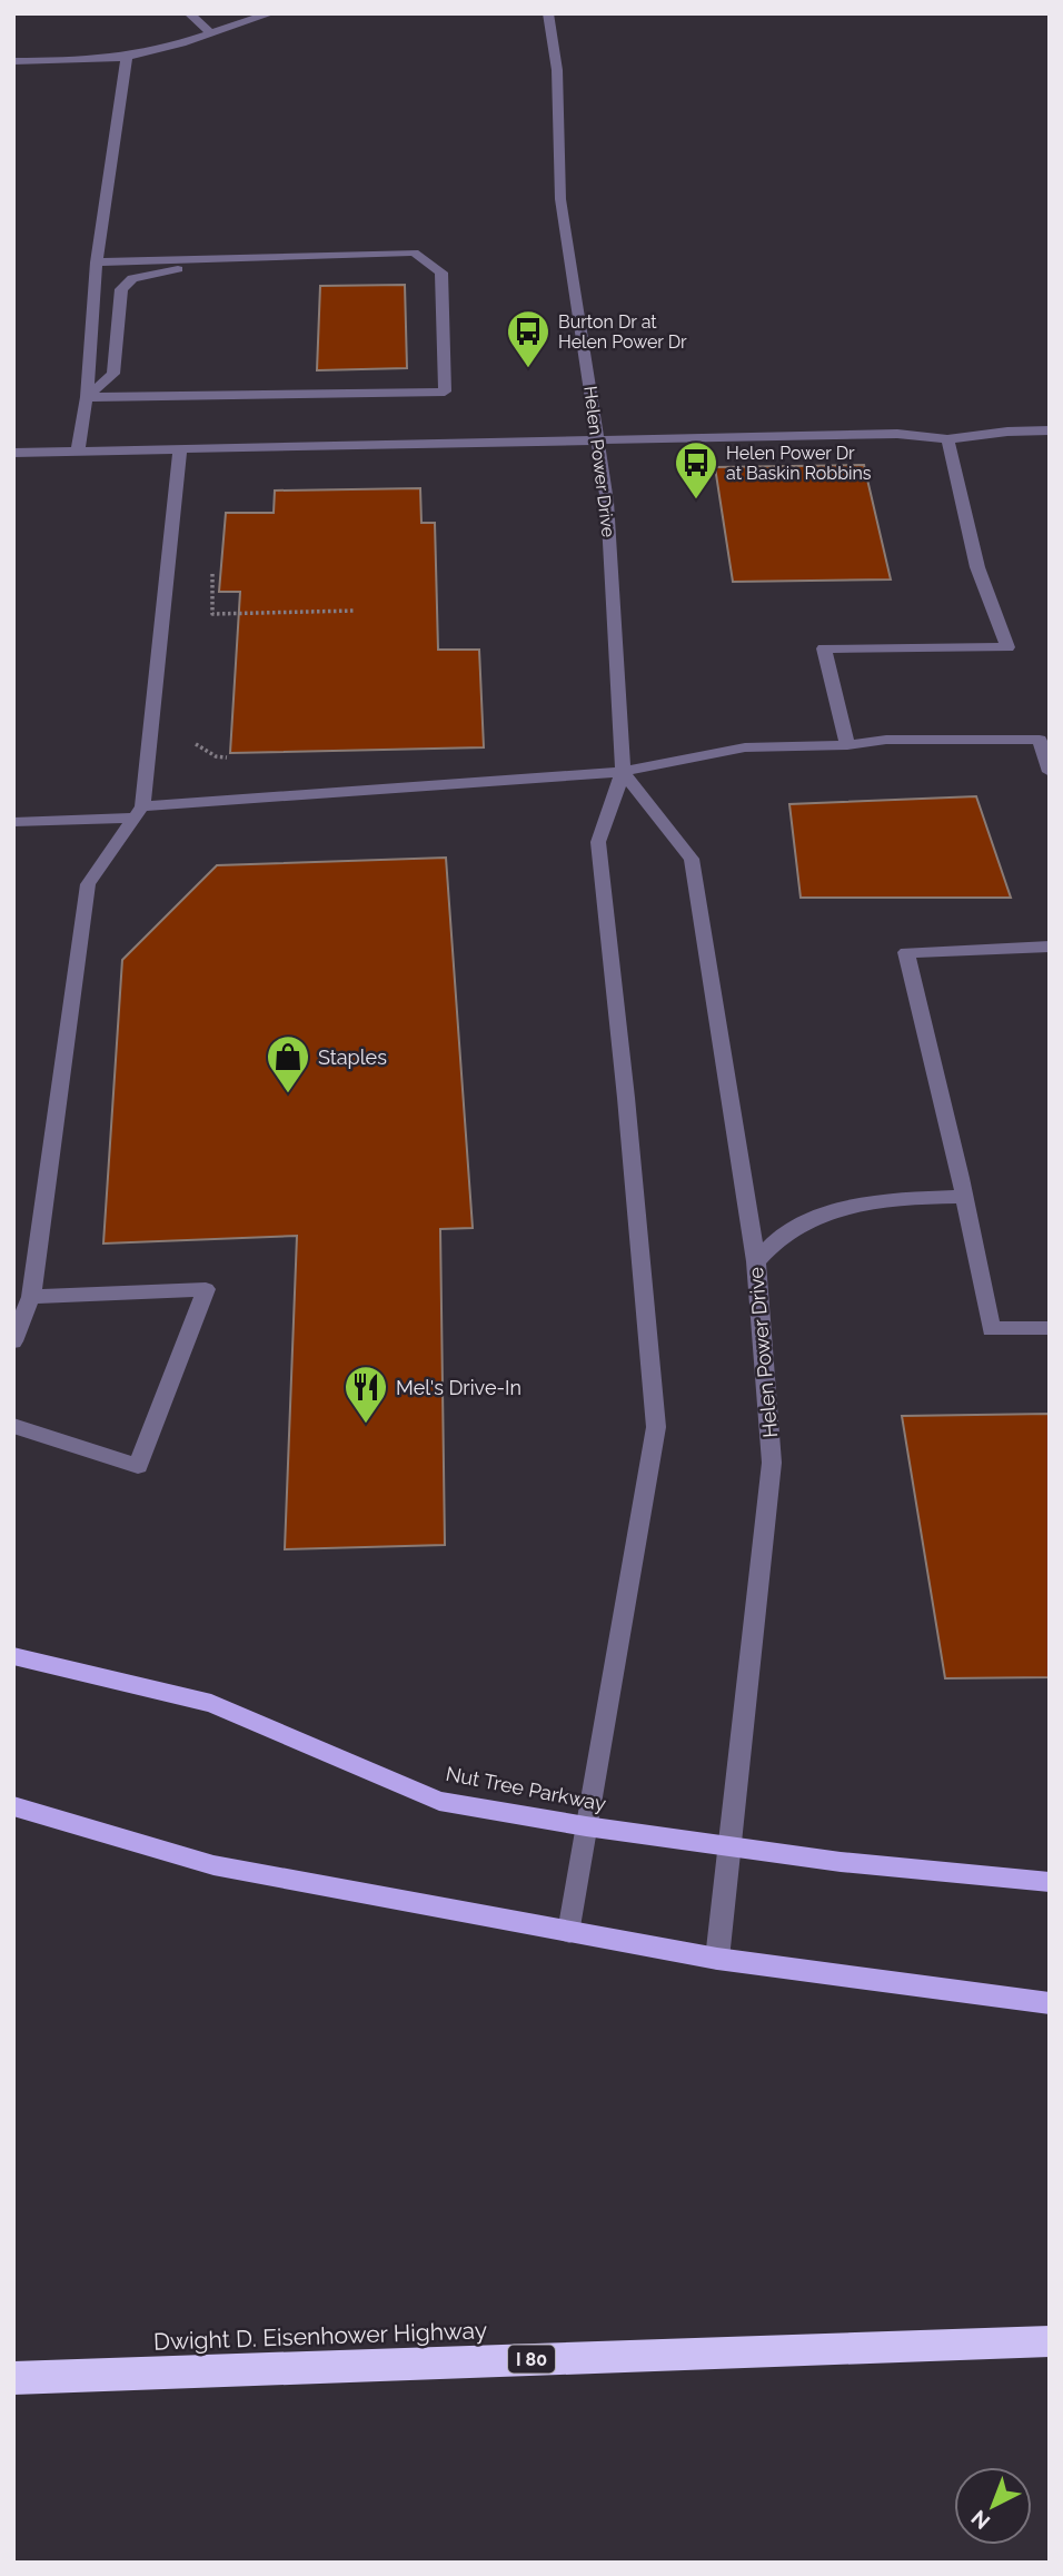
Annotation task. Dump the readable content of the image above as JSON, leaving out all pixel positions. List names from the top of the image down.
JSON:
{
  "streets": {
    "highway": ["Dwight D. Eisenhower Highway", "I 80"],
    "main road": ["Nut Tree Parkway"],
    "street": ["Helen Power Drive"]
  },
  "crossings": [
    ["Helen Power Drive", "Nut Tree Parkway"]
  ],
  "places": {
    "bus stop": ["Burton Dr at Helen Power Dr", "Helen Power Dr at Baskin Robbins"],
    "shop": ["Staples"],
    "restaurant": ["Mel's Drive-In"]
  },
  "north": "bottom left"
}
